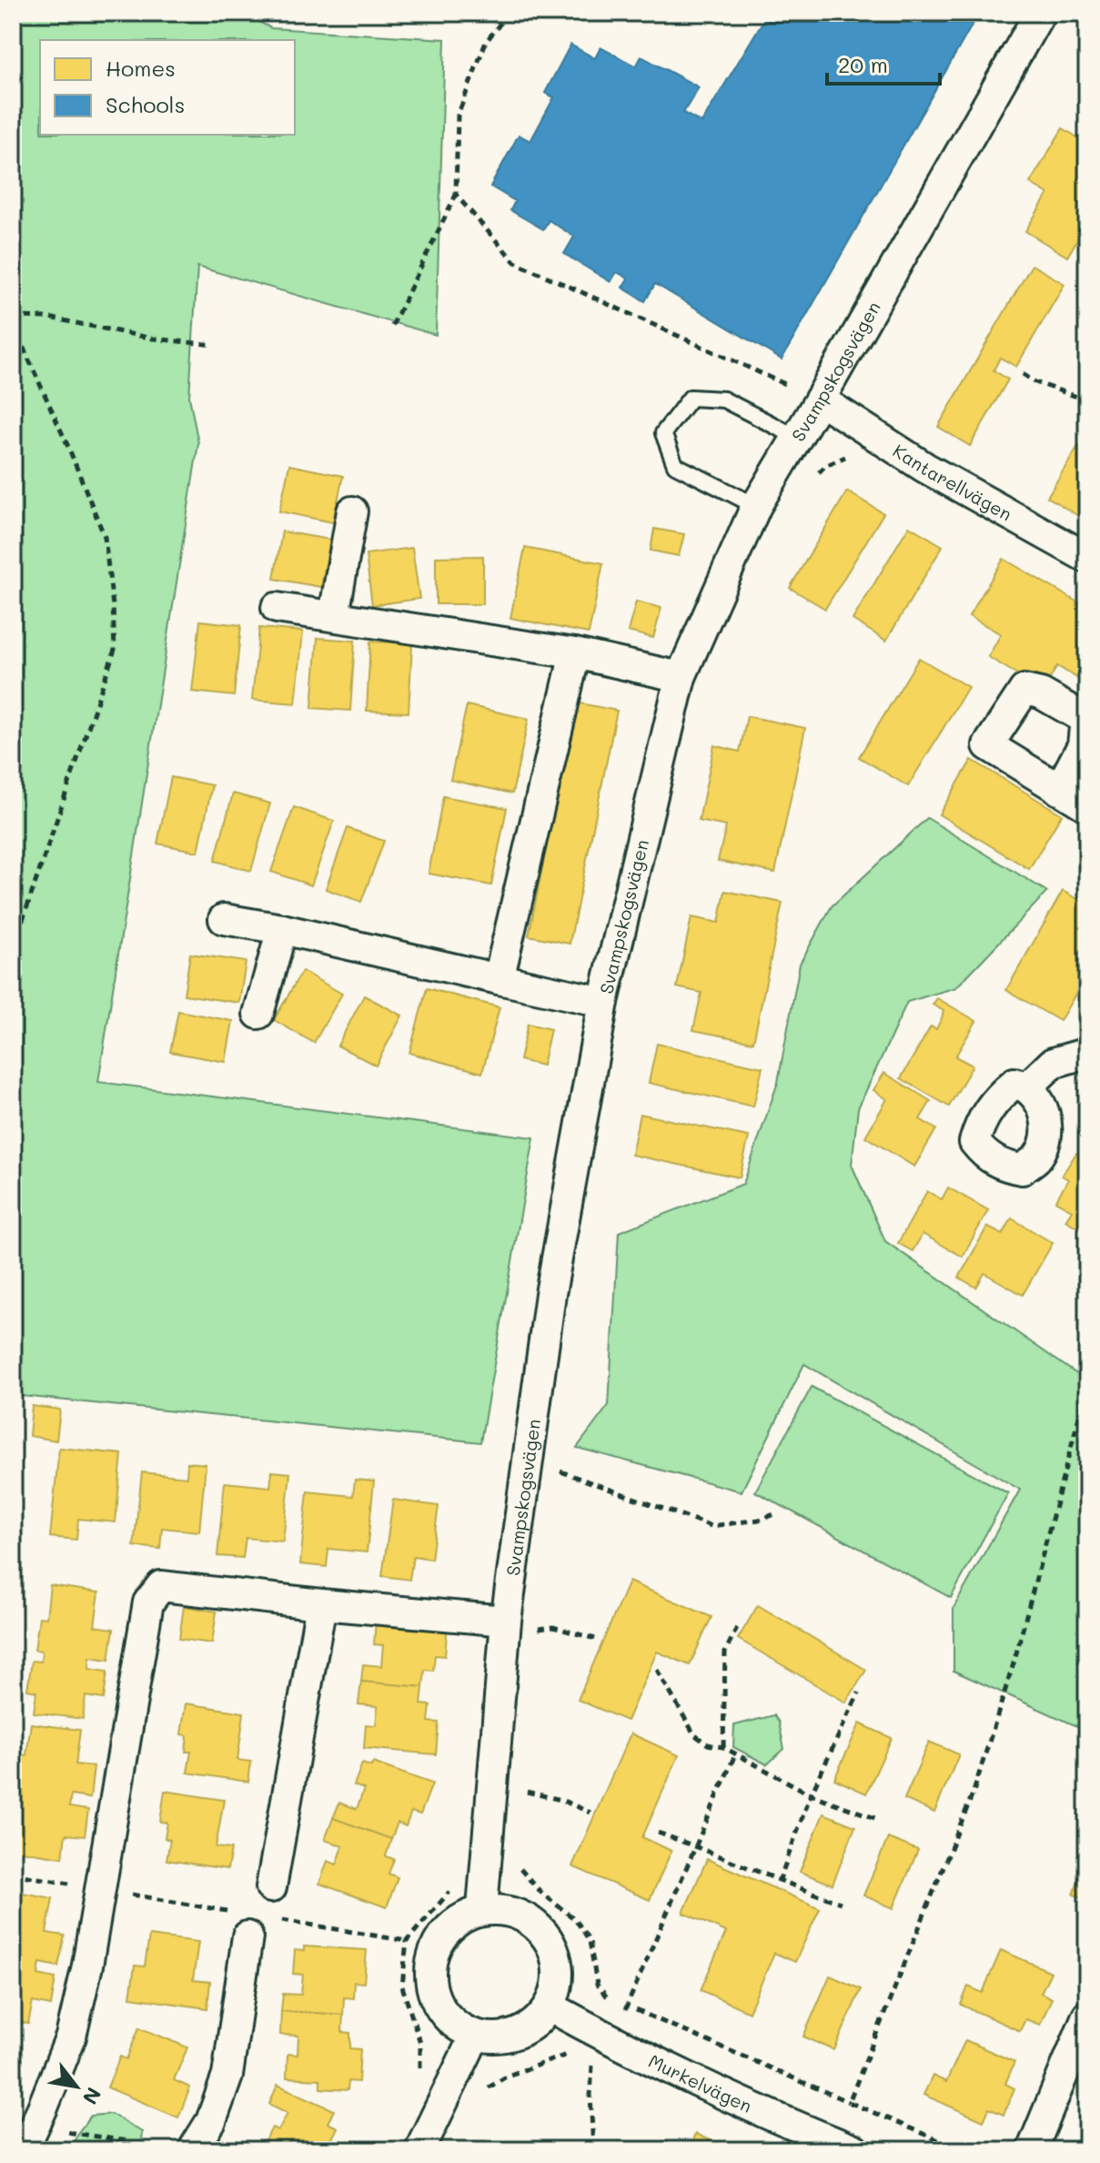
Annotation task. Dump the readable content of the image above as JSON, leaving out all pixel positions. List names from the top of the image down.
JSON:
{
  "streets": {
    "street": ["Svampskogsvägen", "Kantarellvägen", "Murkelvägen"]
  },
  "crossings": [
    ["Svampskogsvägen", "Kantarellvägen"],
    ["Svampskogsvägen", "Murkelvägen"]
  ],
  "legend": ["Homes", "Schools"],
  "scale_bar": "20 m",
  "north": "bottom right"
}
